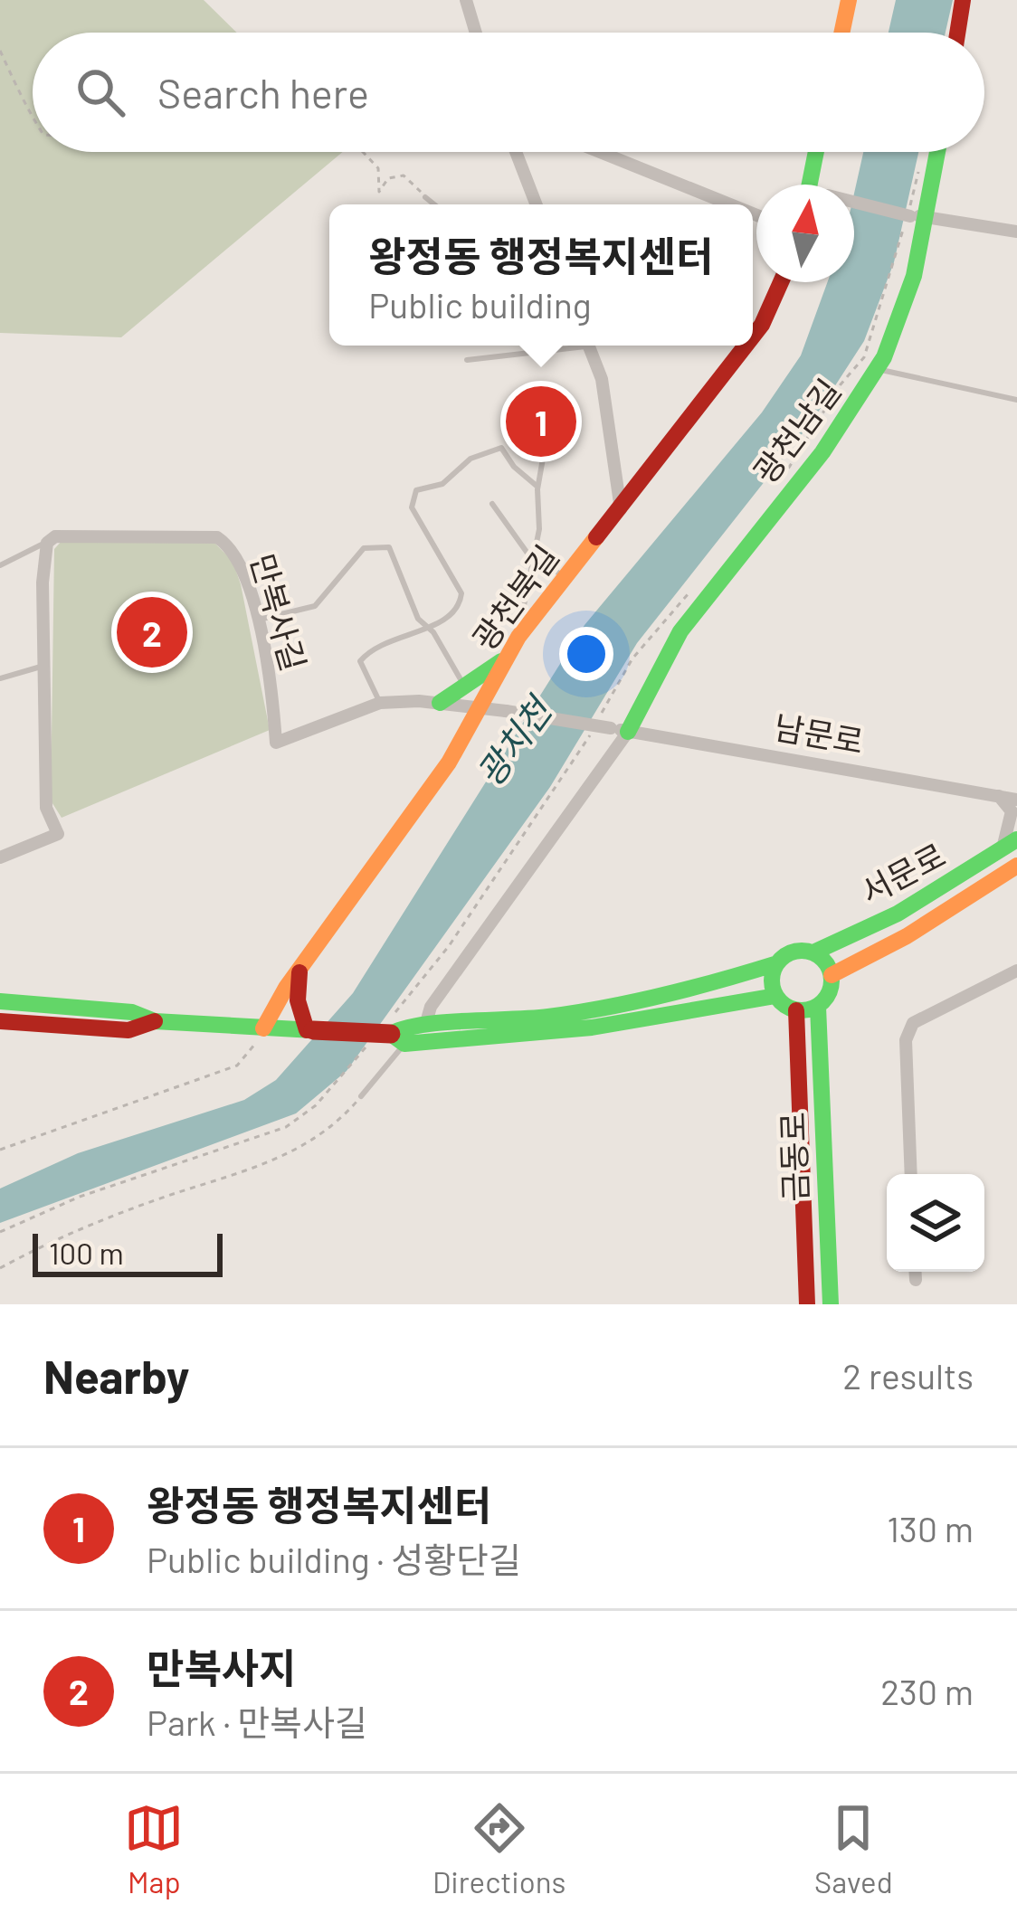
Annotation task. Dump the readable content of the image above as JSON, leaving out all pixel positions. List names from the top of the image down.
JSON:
{
  "streets": {
    "street": [
      "광천남길",
      "광천북길",
      "만복사길",
      "남문로",
      "서문로",
      "금동로"
    ]
  },
  "crossings": [
    ["광천남길", "남문로"],
    ["광천북길", "남문로"],
    ["서문로", "금동로"]
  ],
  "water": ["광치천"],
  "scale_bar": "100 m",
  "north": "top",
  "page": {
    "search": "Search here",
    "popup": ["왕정동 행정복지센터", "Public building"],
    "pins": ["1", "2"],
    "scale": "100 m",
    "heading": ["Nearby", "2 results"],
    "list": [
      {
        "mark": "1",
        "name": "왕정동 행정복지센터",
        "note": "Public building · 성황단길",
        "value": "130 m"
      },
      {
        "mark": "2",
        "name": "만복사지",
        "note": "Park · 만복사길",
        "value": "230 m"
      }
    ],
    "nav": ["Map", "Directions", "Saved"]
  }
}
